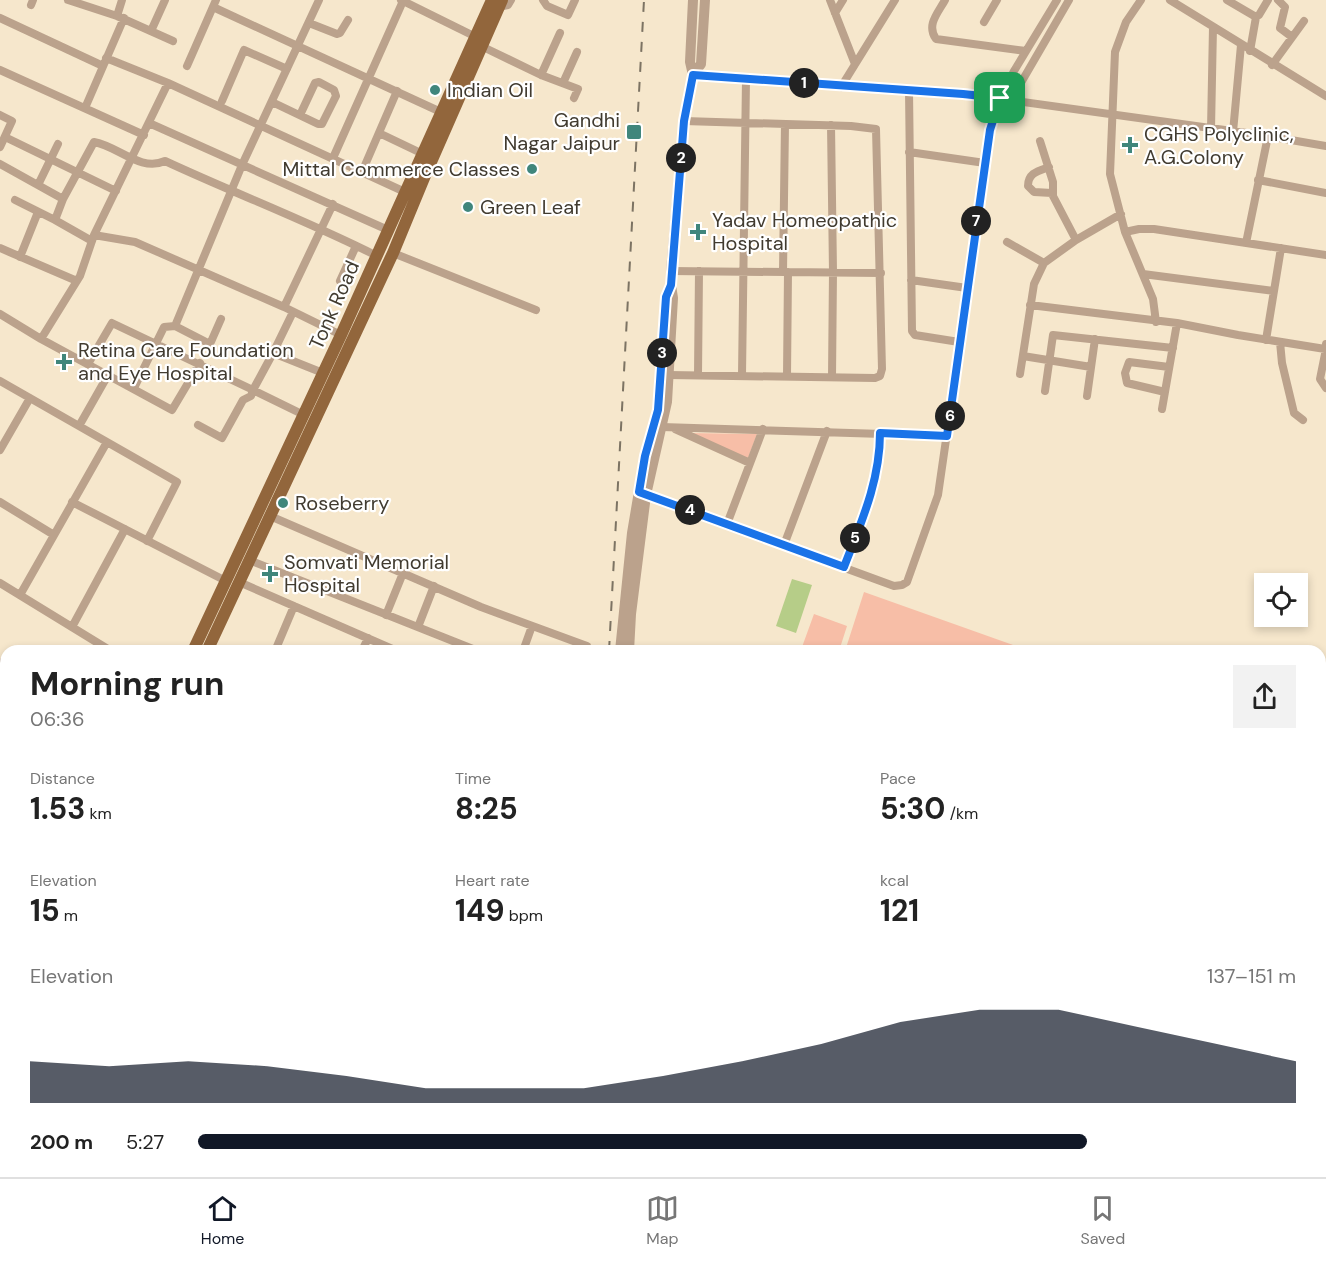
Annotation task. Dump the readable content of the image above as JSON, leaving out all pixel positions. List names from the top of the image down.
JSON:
{
  "streets": {
    "main road": ["Tonk Road"]
  },
  "places": {
    "other": [
      "Indian Oil",
      "Mittal Commerce Classes",
      "Green Leaf",
      "Roseberry"
    ],
    "transit": ["Gandhi Nagar Jaipur"],
    "health": [
      "CGHS Polyclinic, A.G.Colony",
      "Yadav Homeopathic Hospital",
      "Retina Care Foundation and Eye Hospital",
      "Somvati Memorial Hospital"
    ]
  },
  "page": {
    "pins": [
      "1",
      "2",
      "7",
      "3",
      "6",
      "4",
      "5"
    ],
    "heading": ["Morning run", "06:36"],
    "stats": [
      ["Distance", "1.53 km"],
      ["Time", "8:25"],
      ["Pace", "5:30 /km"],
      ["Elevation", "15 m"],
      ["Heart rate", "149 bpm"],
      ["kcal", "121"]
    ],
    "chart": ["Elevation", "137–151 m"],
    "list": [
      {
        "name": "200 m",
        "note": "5:27"
      }
    ],
    "tabs": ["Home", "Map", "Saved"]
  }
}
